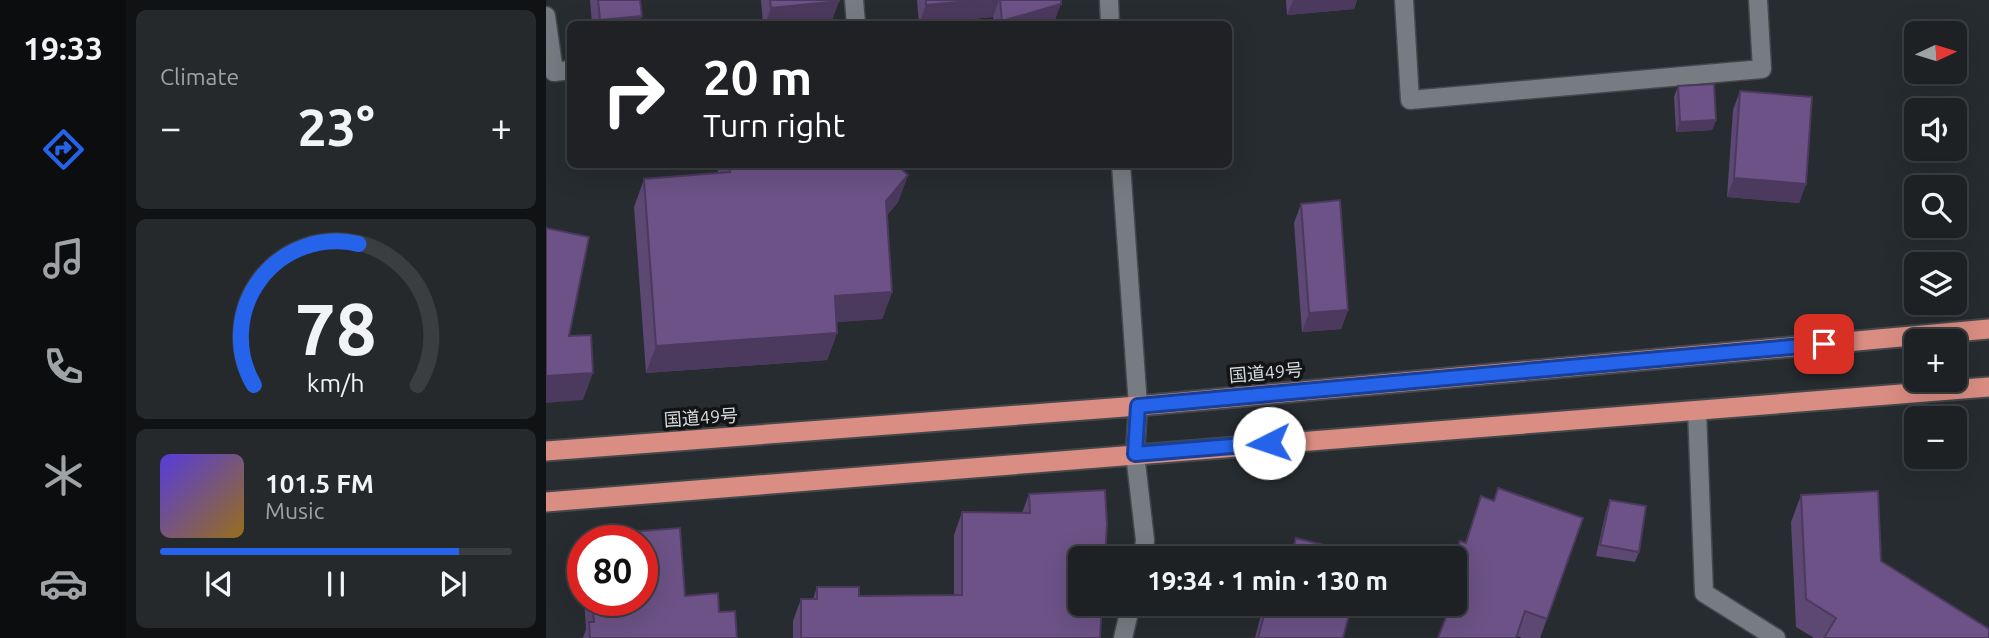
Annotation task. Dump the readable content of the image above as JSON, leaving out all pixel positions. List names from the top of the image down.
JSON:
{
  "streets": {
    "highway": ["国道49号"]
  },
  "north": "right",
  "page": {
    "tabs": "19:33",
    "tile": "Climate",
    "map_buttons": ["+", "−"],
    "turn": ["20 m", "Turn right"],
    "heat": ["−", "23°", "+"],
    "song": ["101.5 FM", "Music"],
    "limit": "80",
    "trip": "19:34 · 1 min · 130 m",
    "gauge": ["78", "km/h"]
  }
}
